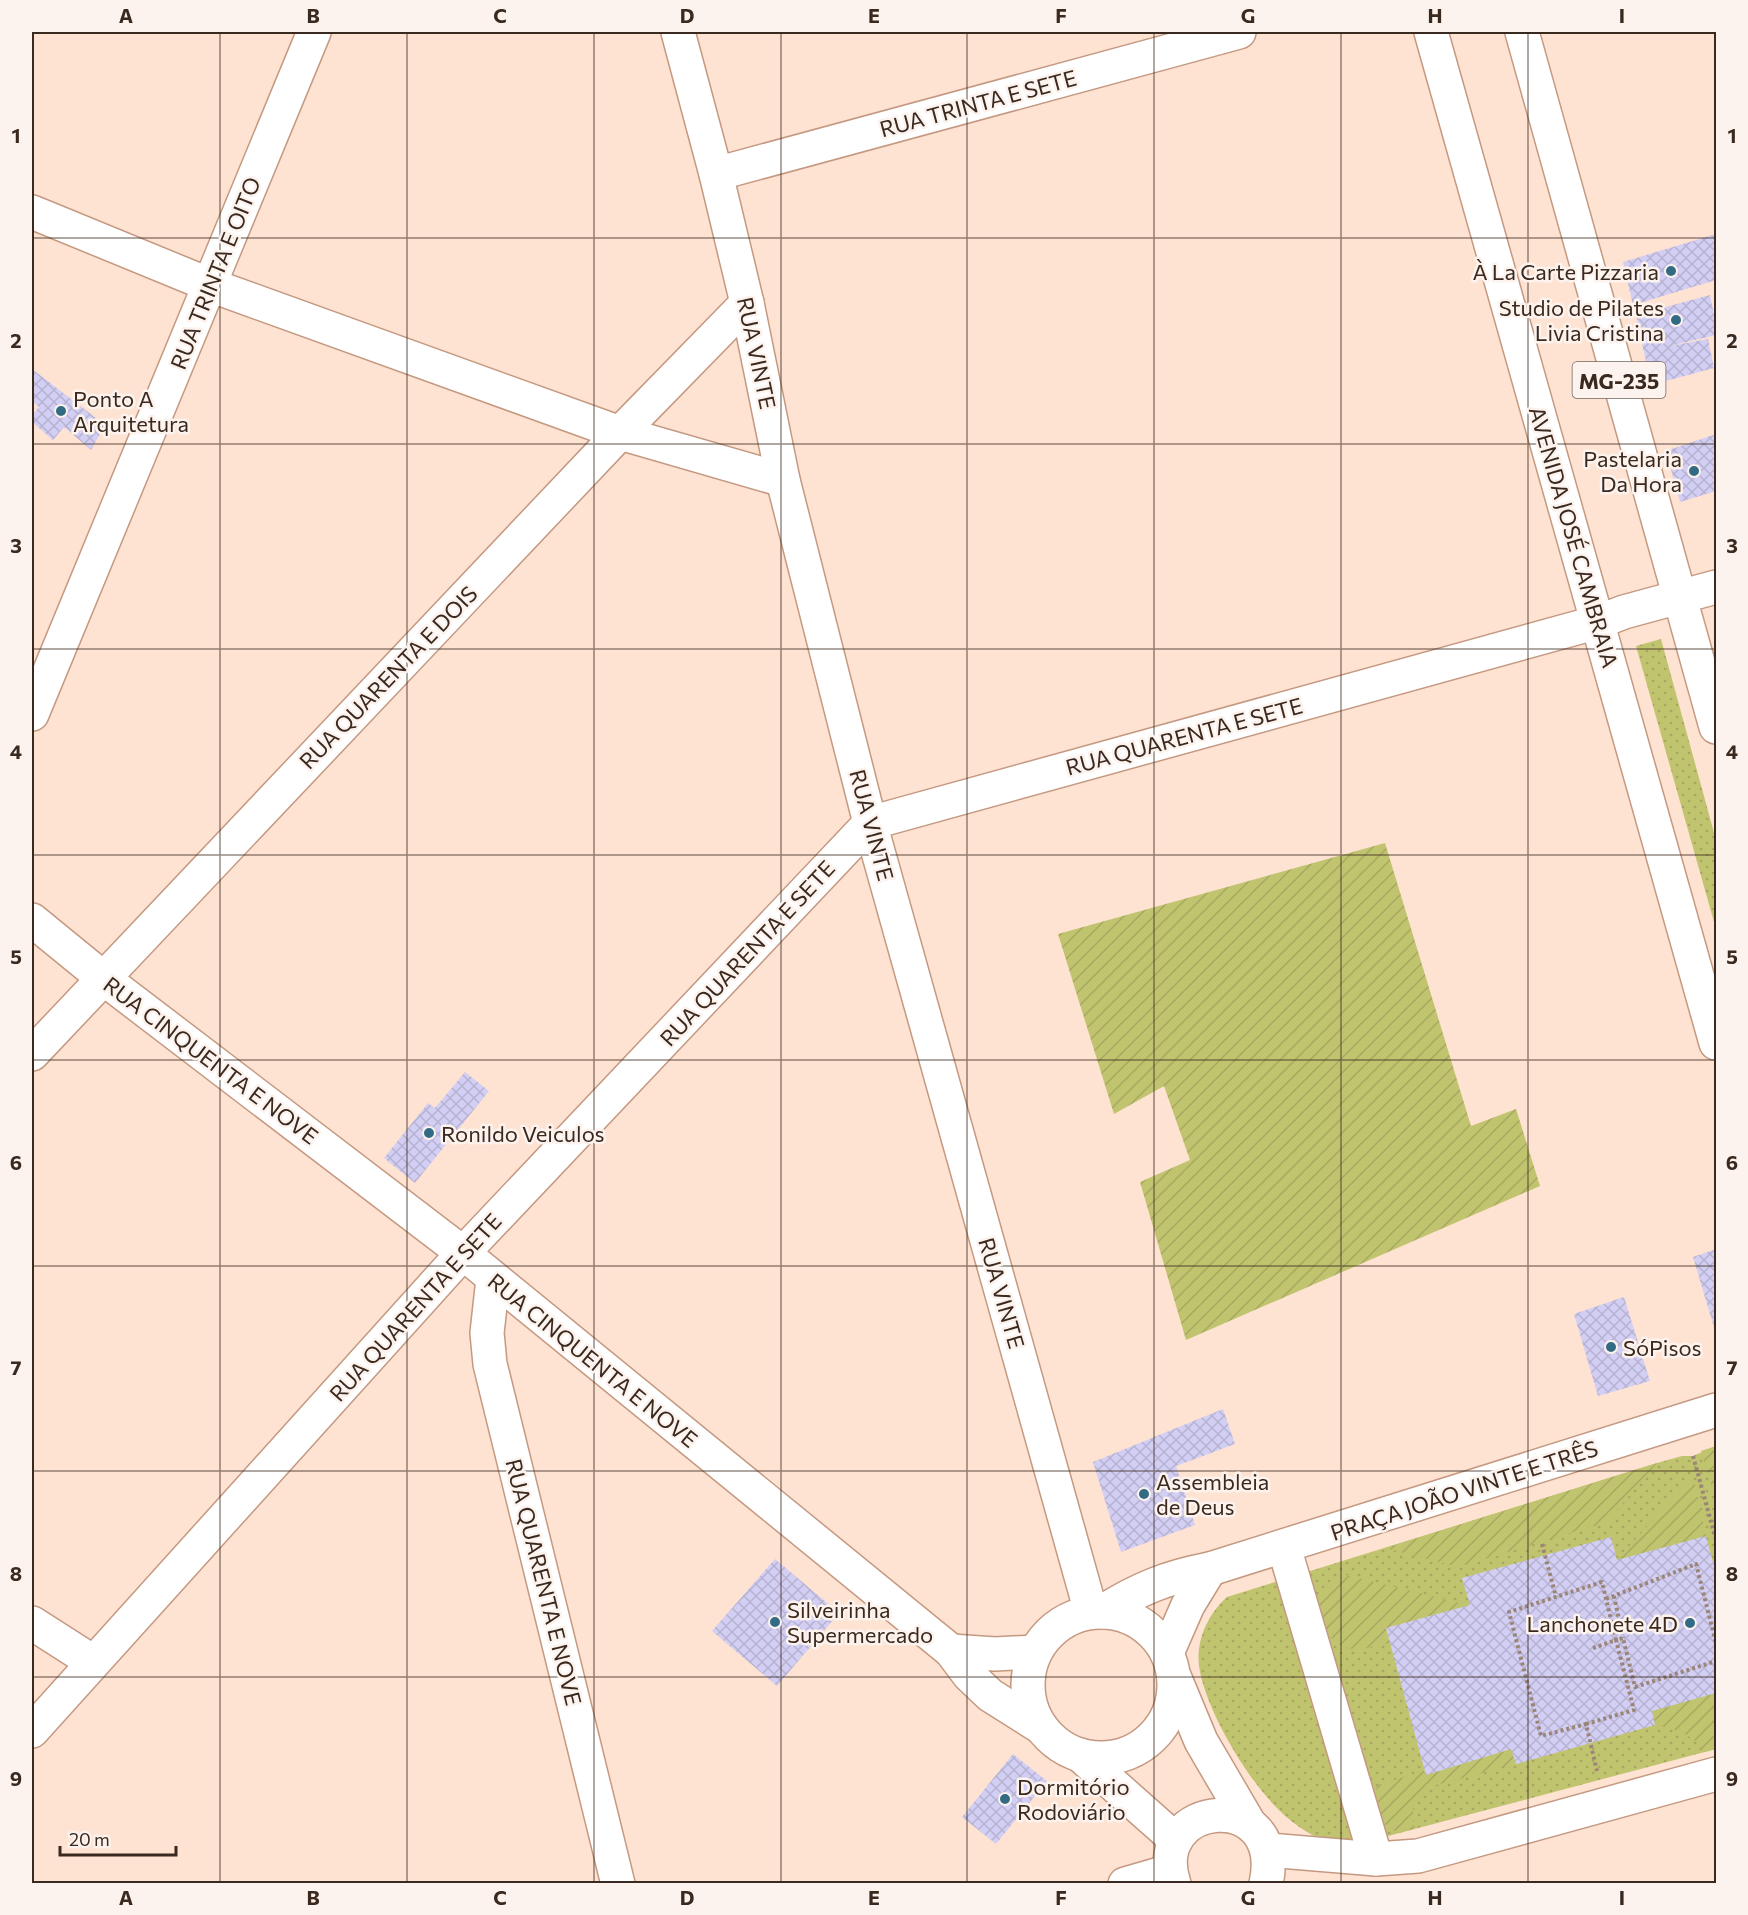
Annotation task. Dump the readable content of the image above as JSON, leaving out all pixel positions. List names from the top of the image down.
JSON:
{
  "streets": {
    "street": [
      "RUA TRINTA E SETE",
      "RUA TRINTA E OITO",
      "RUA VINTE",
      "MG-235",
      "AVENIDA JOSÉ CAMBRAIA",
      "RUA QUARENTA E DOIS",
      "RUA QUARENTA E SETE",
      "RUA CINQUENTA E NOVE",
      "PRAÇA JOÃO VINTE E TRÊS",
      "RUA QUARENTA E NOVE"
    ]
  },
  "crossings": [
    ["RUA TRINTA E SETE", "RUA VINTE"],
    ["RUA VINTE", "RUA QUARENTA E DOIS"],
    ["RUA VINTE", "RUA QUARENTA E SETE"],
    ["RUA VINTE", "RUA CINQUENTA E NOVE"],
    ["RUA VINTE", "PRAÇA JOÃO VINTE E TRÊS"],
    ["MG-235", "RUA QUARENTA E SETE"],
    ["AVENIDA JOSÉ CAMBRAIA", "RUA QUARENTA E SETE"],
    ["RUA QUARENTA E DOIS", "RUA CINQUENTA E NOVE"],
    ["RUA QUARENTA E SETE", "RUA CINQUENTA E NOVE"],
    ["RUA CINQUENTA E NOVE", "PRAÇA JOÃO VINTE E TRÊS"],
    ["RUA CINQUENTA E NOVE", "RUA QUARENTA E NOVE"]
  ],
  "places": [
    "À La Carte Pizzaria",
    "Studio de Pilates Livia Cristina",
    "Ponto A Arquitetura",
    "Pastelaria Da Hora",
    "Ronildo Veiculos",
    "SóPisos",
    "Assembleia de Deus",
    "Silveirinha Supermercado",
    "Lanchonete 4D",
    "Dormitório Rodoviário"
  ],
  "scale_bar": "20 m",
  "grid": {
    "columns": [
      "A",
      "B",
      "C",
      "D",
      "E",
      "F",
      "G",
      "H",
      "I"
    ],
    "rows": [
      "1",
      "2",
      "3",
      "4",
      "5",
      "6",
      "7",
      "8",
      "9"
    ]
  }
}
